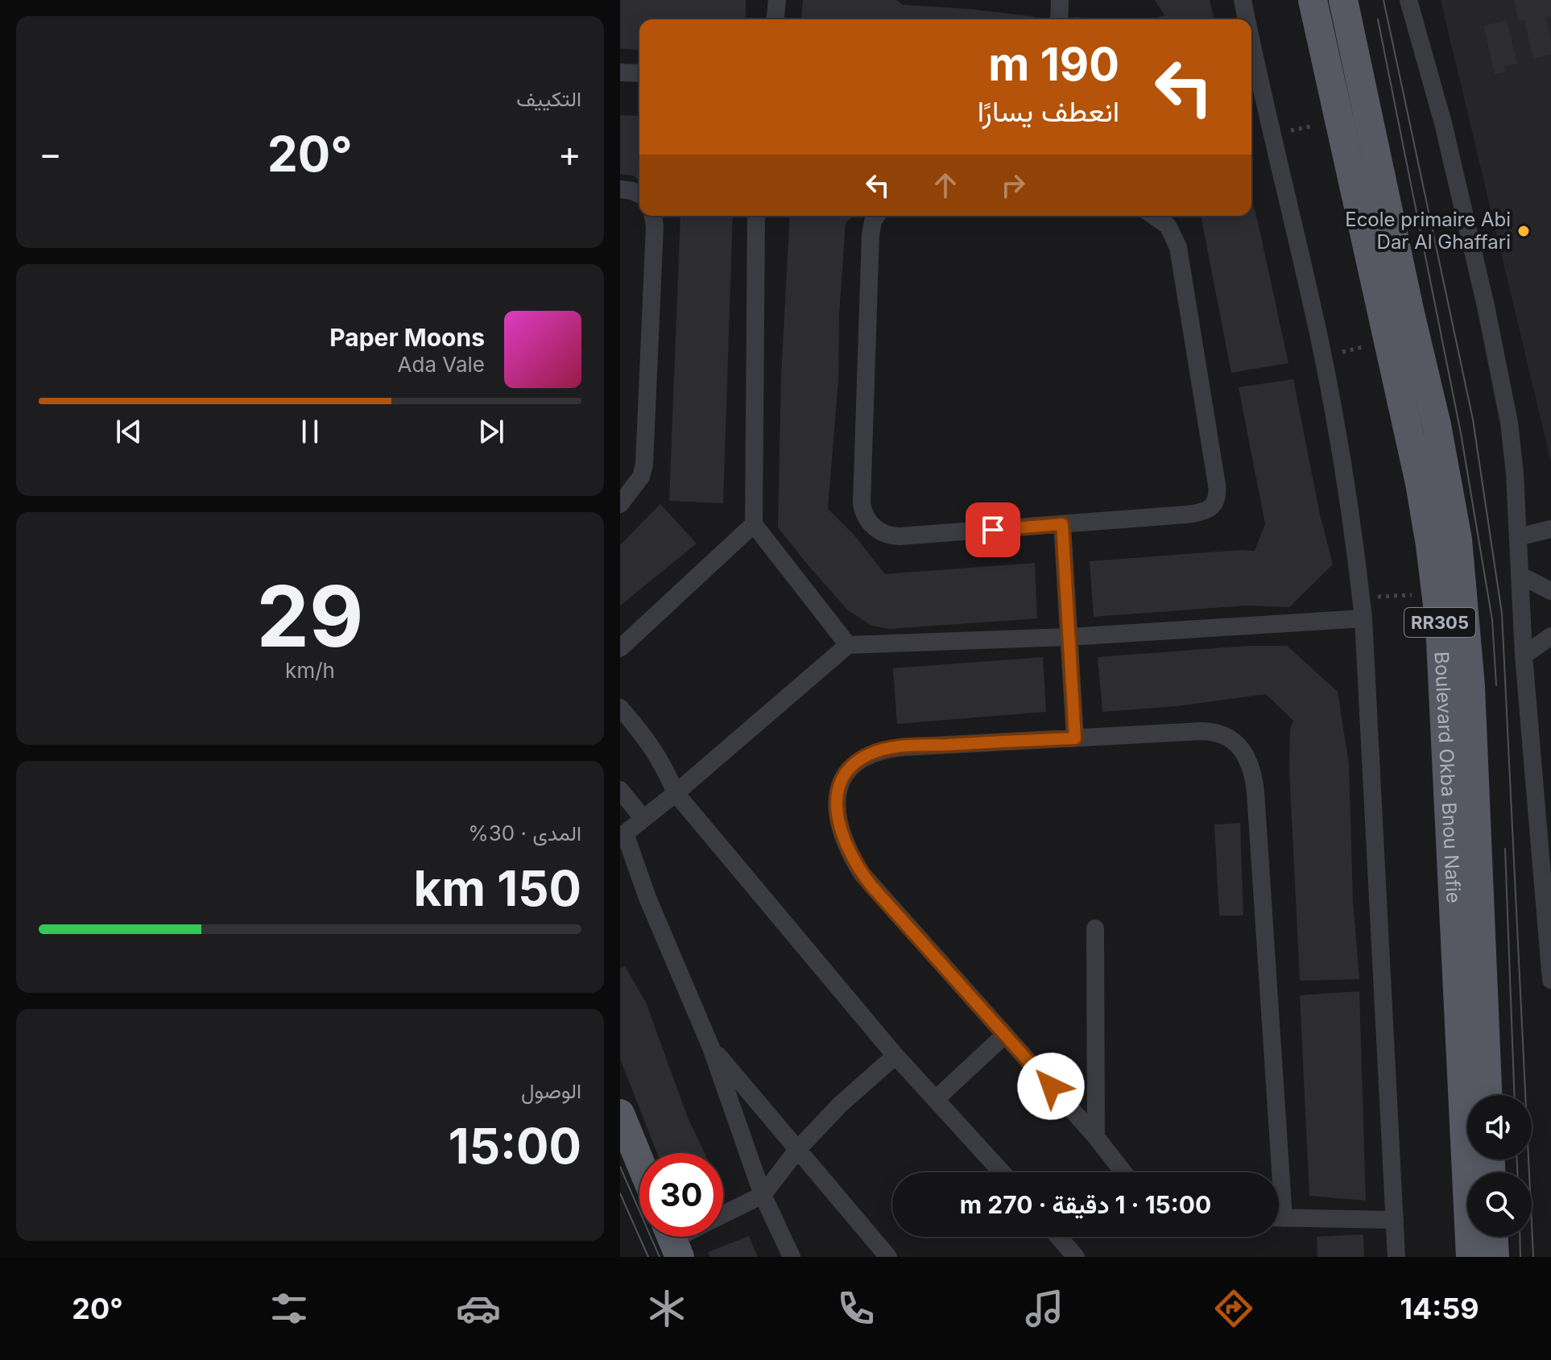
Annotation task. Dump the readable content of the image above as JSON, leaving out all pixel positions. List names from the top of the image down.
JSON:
{
  "streets": {
    "main road": ["RR305", "Boulevard Okba Bnou Nafie"]
  },
  "places": ["Ecole primaire Abi Dar Al Ghaffari"],
  "page": {
    "tile": [
      "التكييف",
      ["29", "km/h"],
      ["المدى · 30%", "150 km"],
      ["الوصول", "15:00"]
    ],
    "turn": ["190 m", "انعطف يسارًا"],
    "heat": ["−", "20°", "+"],
    "song": ["Paper Moons", "Ada Vale"],
    "limit": "30",
    "trip": "15:00 · 1 دقيقة · 270 m",
    "tabs": ["14:59", "20°"]
  }
}
